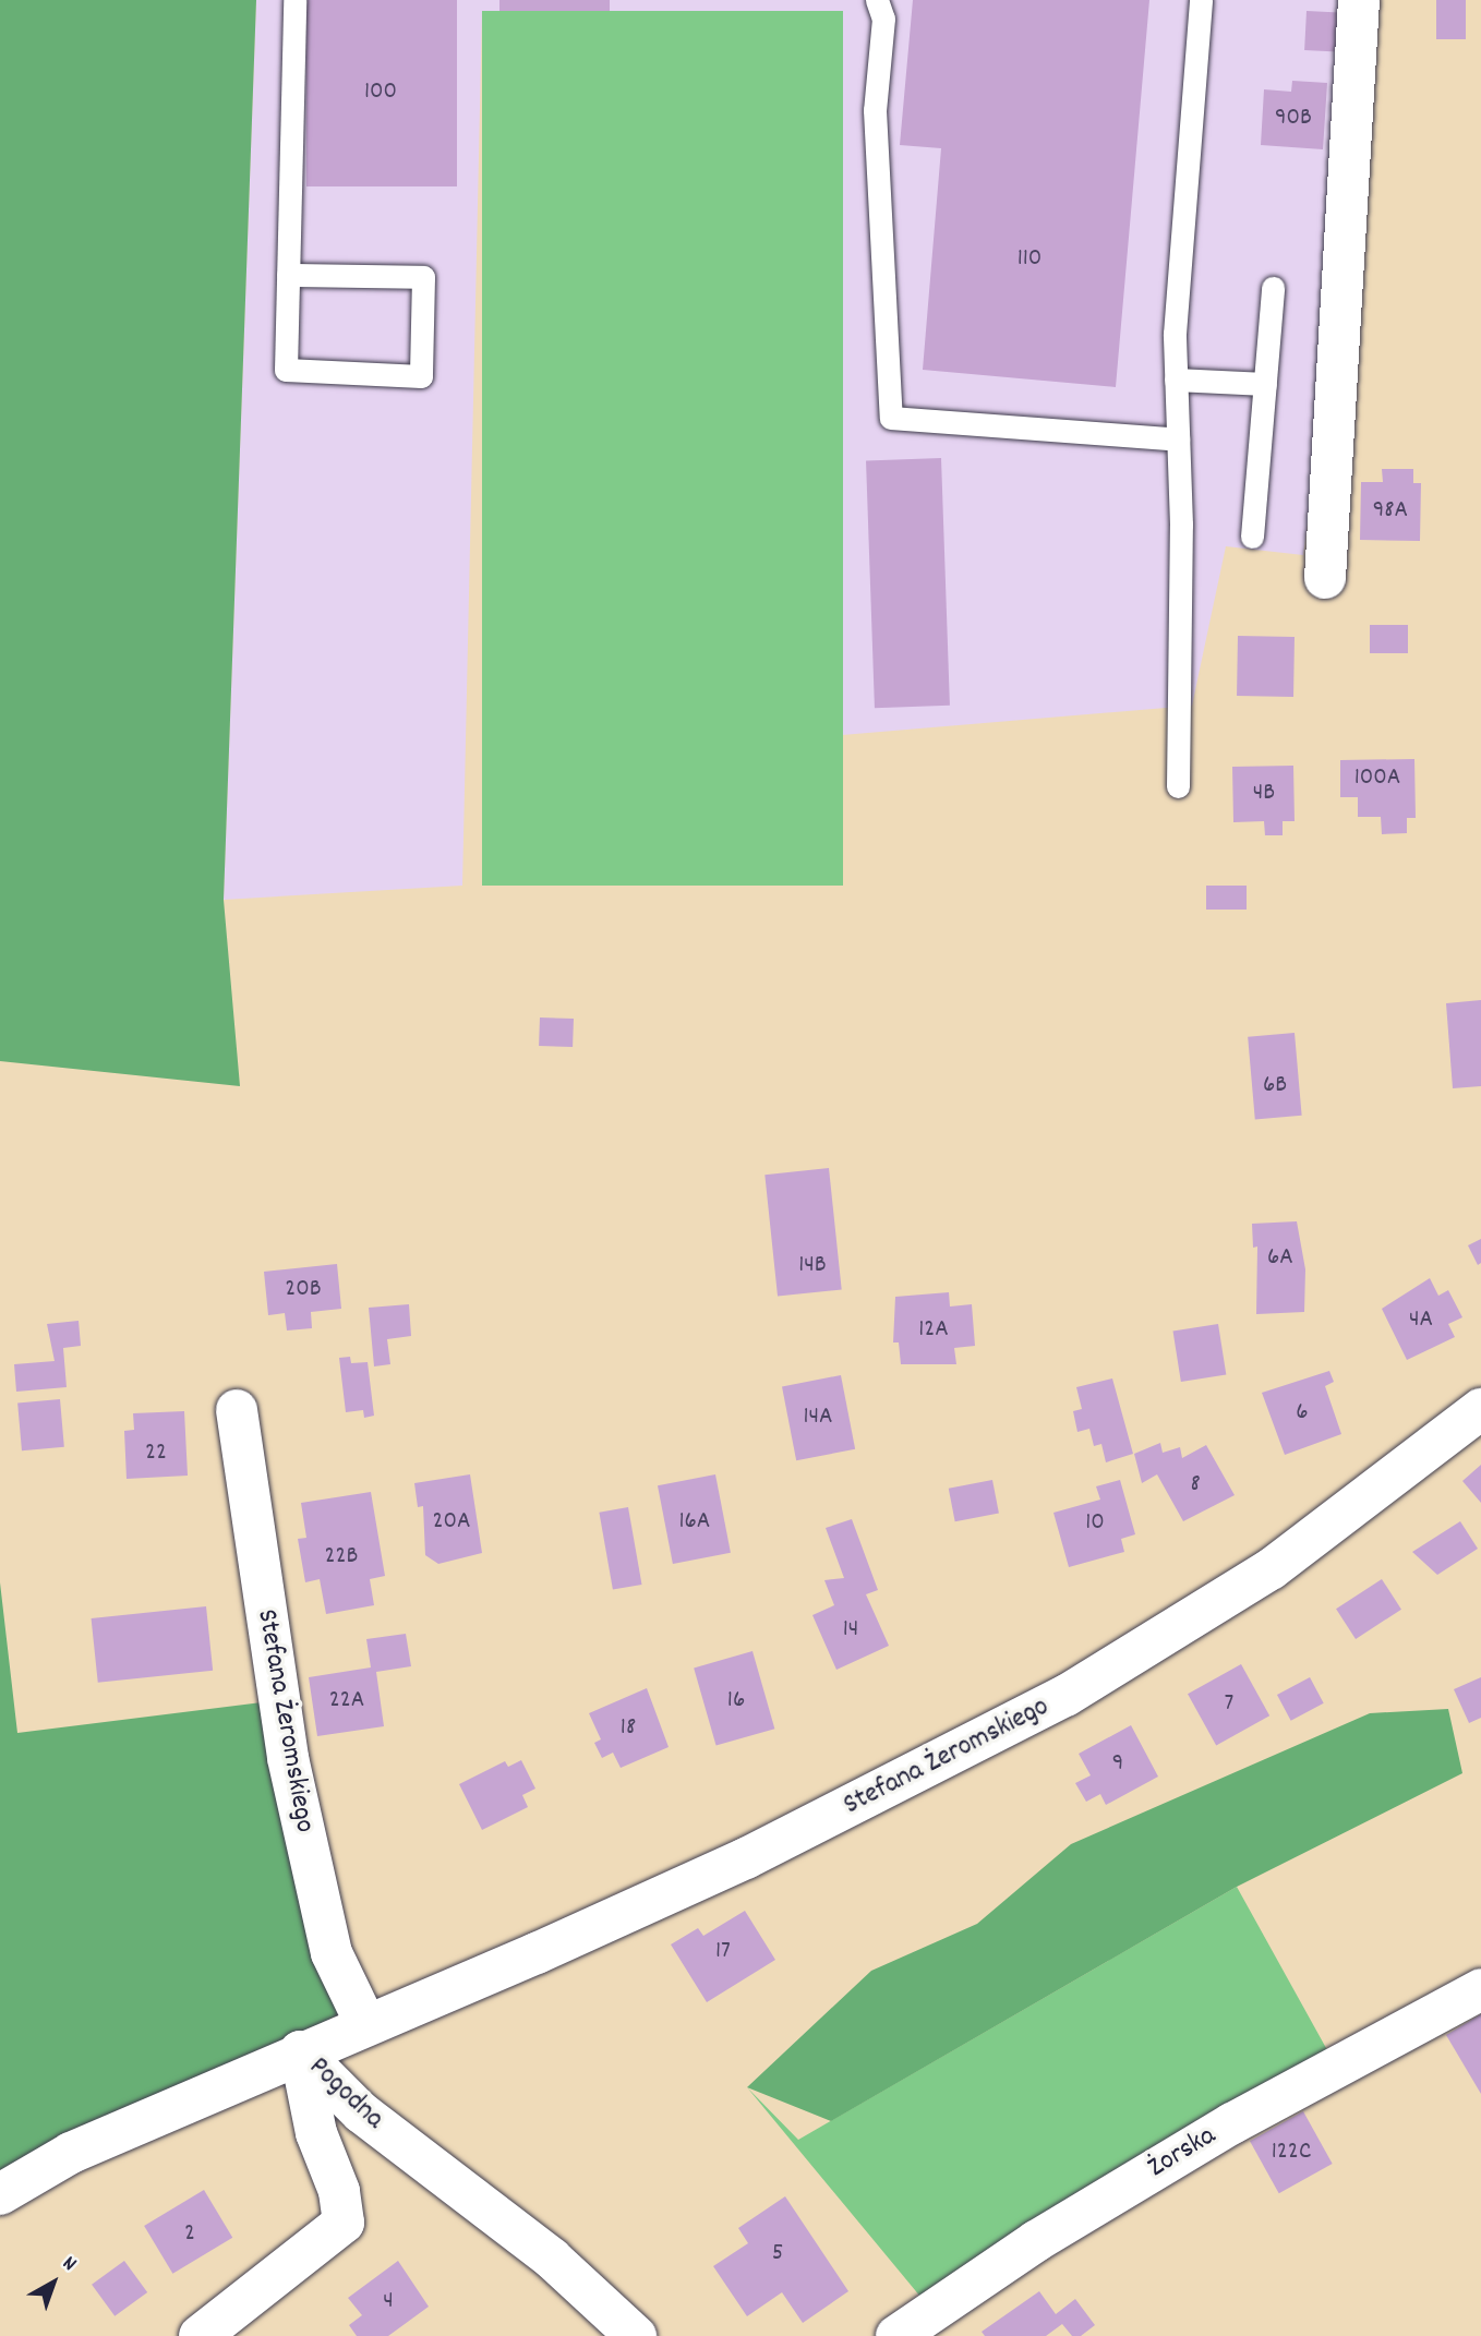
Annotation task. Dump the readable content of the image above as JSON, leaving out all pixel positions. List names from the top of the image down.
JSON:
{
  "streets": {
    "street": ["Stefana Żeromskiego", "Pogodna", "Żorska"]
  },
  "crossings": [
    ["Stefana Żeromskiego", "Pogodna"]
  ],
  "house_numbers": [
    "100",
    "90B",
    "110",
    "98A",
    "100A",
    "4B",
    "6B",
    "6A",
    "14B",
    "20B",
    "4A",
    "12A",
    "6",
    "14A",
    "22",
    "8",
    "20A",
    "16A",
    "10",
    "22B",
    "14",
    "22A",
    "16",
    "7",
    "18",
    "9",
    "17",
    "122C",
    "2",
    "5",
    "4"
  ],
  "north": "top right"
}
